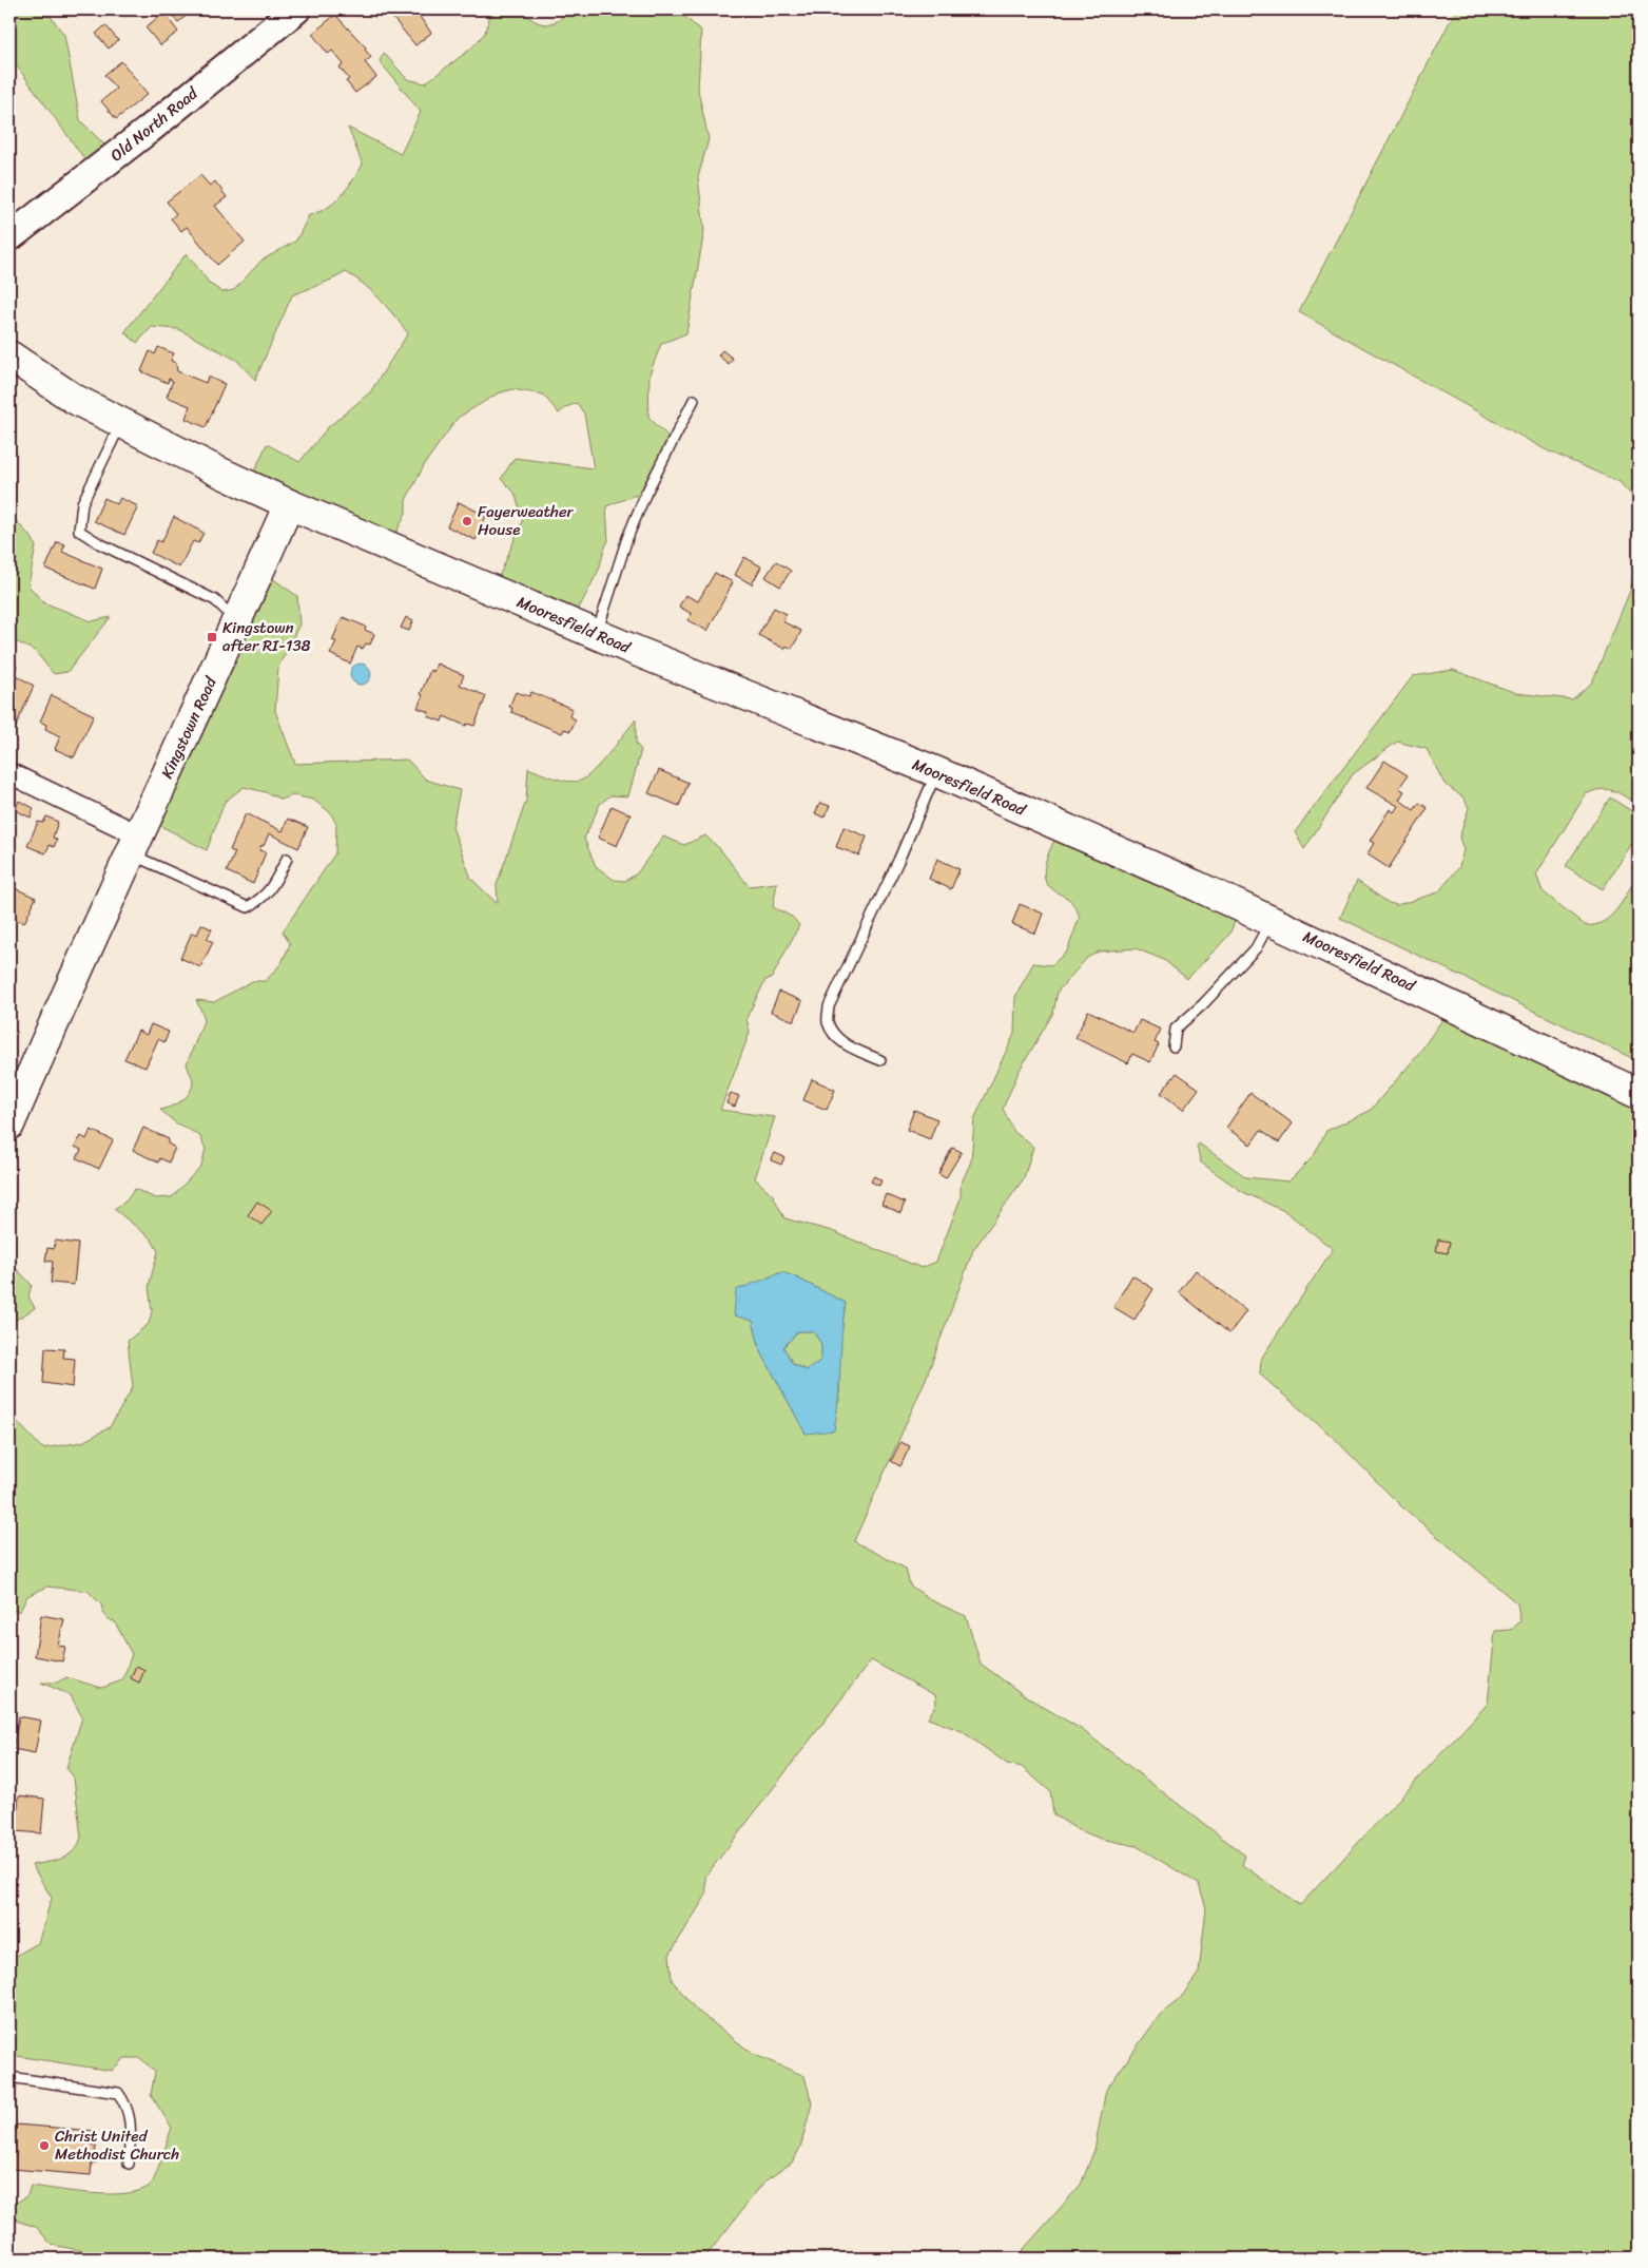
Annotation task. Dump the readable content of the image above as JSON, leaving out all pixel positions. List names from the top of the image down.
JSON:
{
  "streets": {
    "main road": ["Mooresfield Road", "Kingstown Road"],
    "street": ["Old North Road"]
  },
  "crossings": [
    ["Mooresfield Road", "Kingstown Road"]
  ],
  "places": {
    "other": ["Fayerweather House", "Christ United Methodist Church"],
    "transit": ["Kingstown after RI-138"]
  }
}
